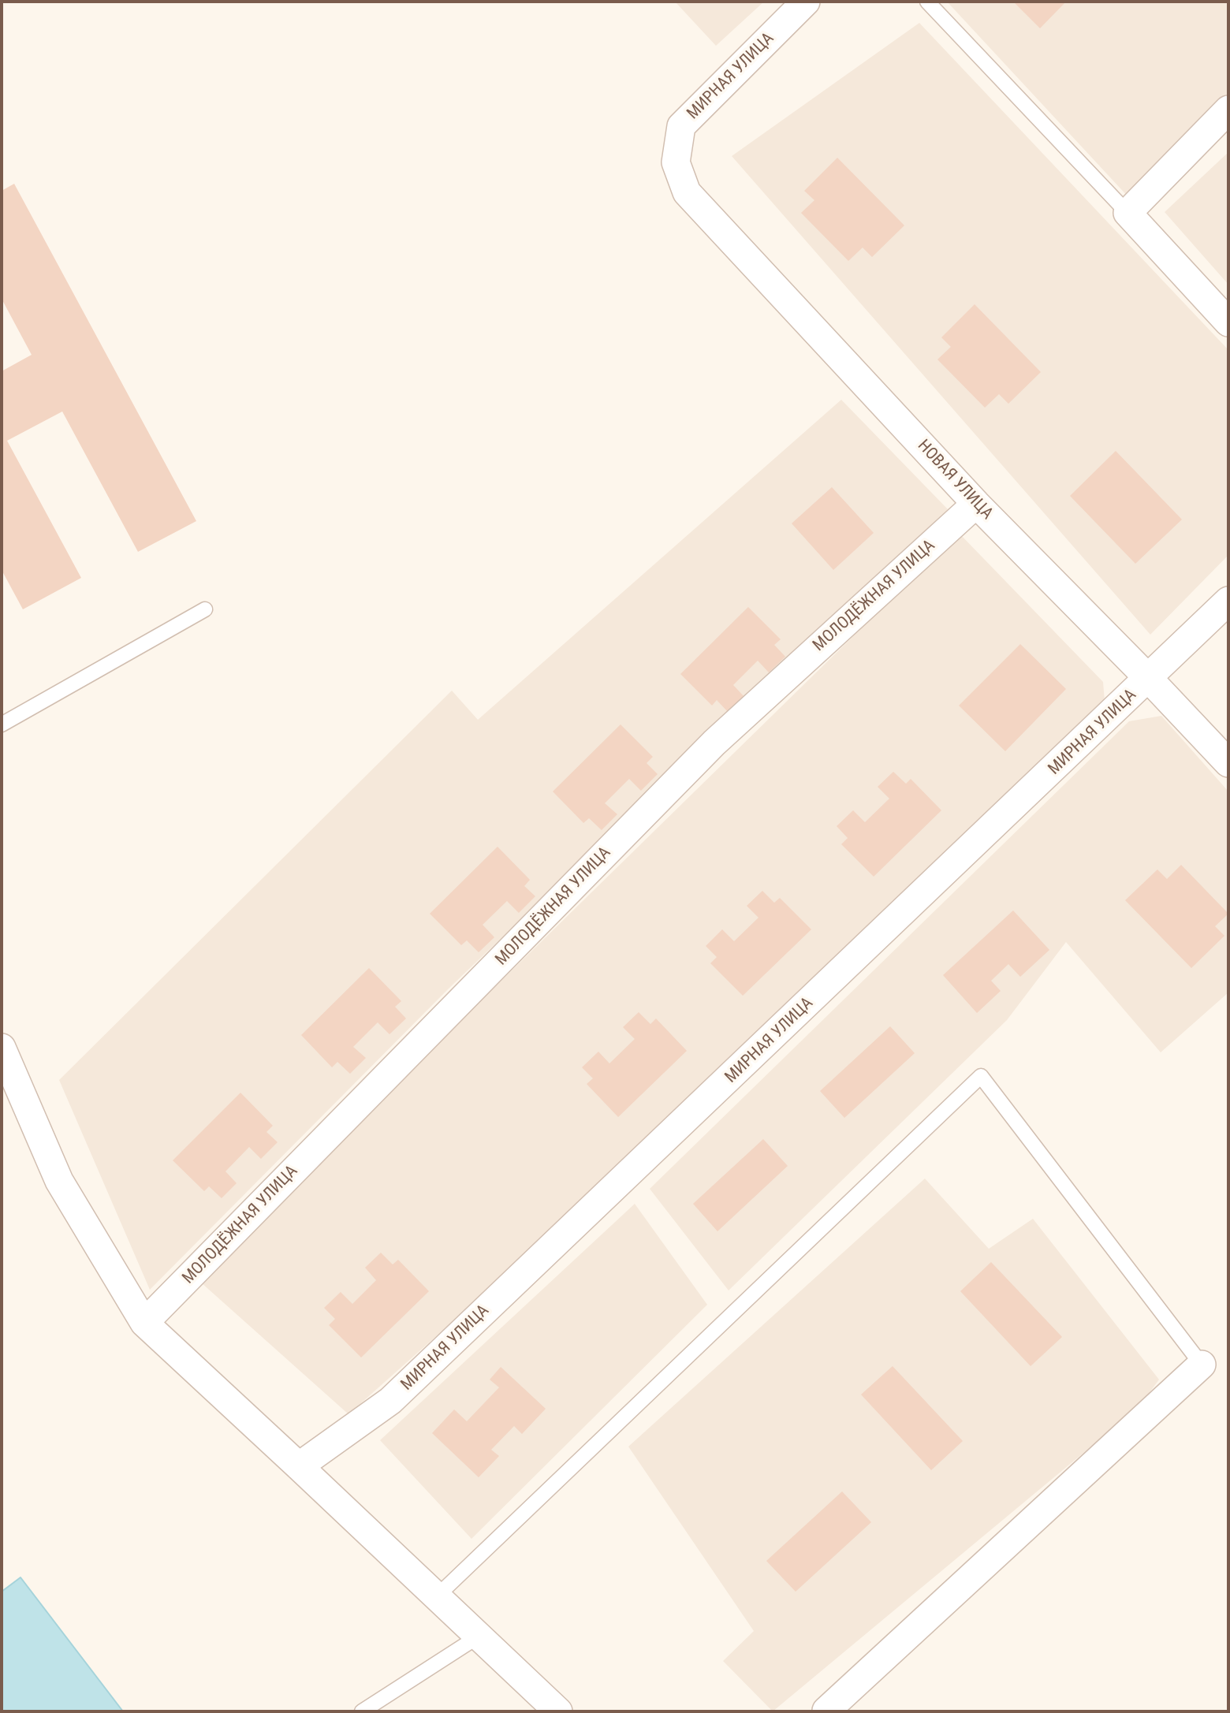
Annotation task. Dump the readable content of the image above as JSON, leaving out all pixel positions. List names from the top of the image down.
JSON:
{
  "streets": {
    "street": ["МИРНАЯ УЛИЦА", "НОВАЯ УЛИЦА", "МОЛОДЁЖНАЯ УЛИЦА"]
  },
  "crossings": [
    ["МИРНАЯ УЛИЦА", "НОВАЯ УЛИЦА"],
    ["НОВАЯ УЛИЦА", "МОЛОДЁЖНАЯ УЛИЦА"]
  ]
}
